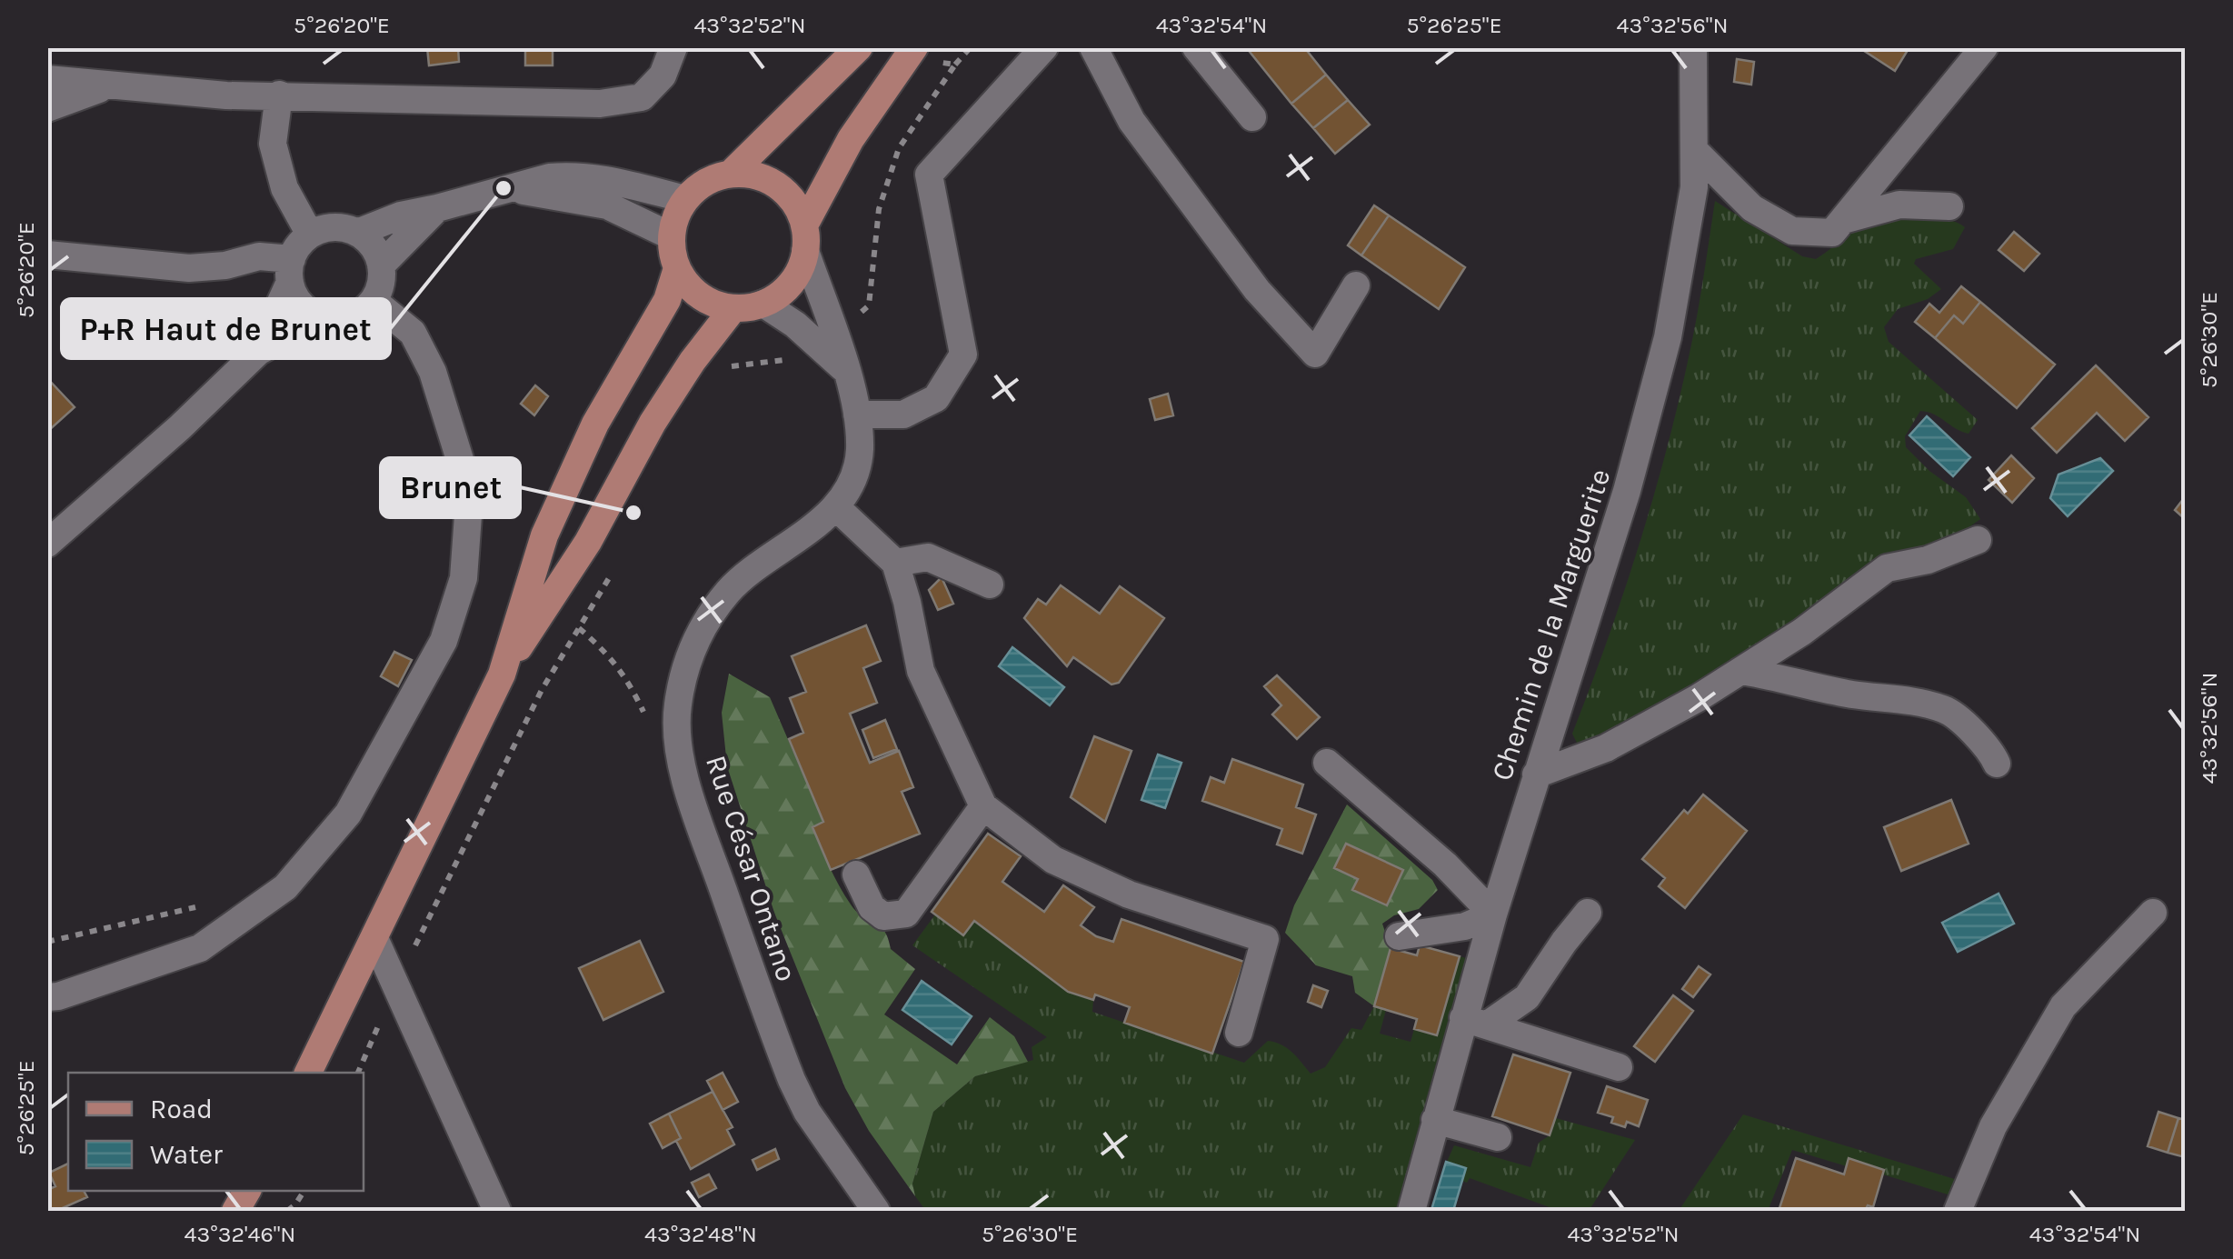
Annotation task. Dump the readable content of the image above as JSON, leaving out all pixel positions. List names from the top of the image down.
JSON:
{
  "streets": {
    "street": ["Chemin de la Marguerite", "Rue César Ontano"]
  },
  "places": ["P+R Haut de Brunet", "Brunet"],
  "legend": ["Road", "Water"],
  "coordinates": [
    "5°26'20\"E",
    "43°32'52\"N",
    "43°32'54\"N",
    "5°26'25\"E",
    "43°32'56\"N",
    "5°26'30\"E",
    "43°32'46\"N",
    "43°32'48\"N"
  ]
}
